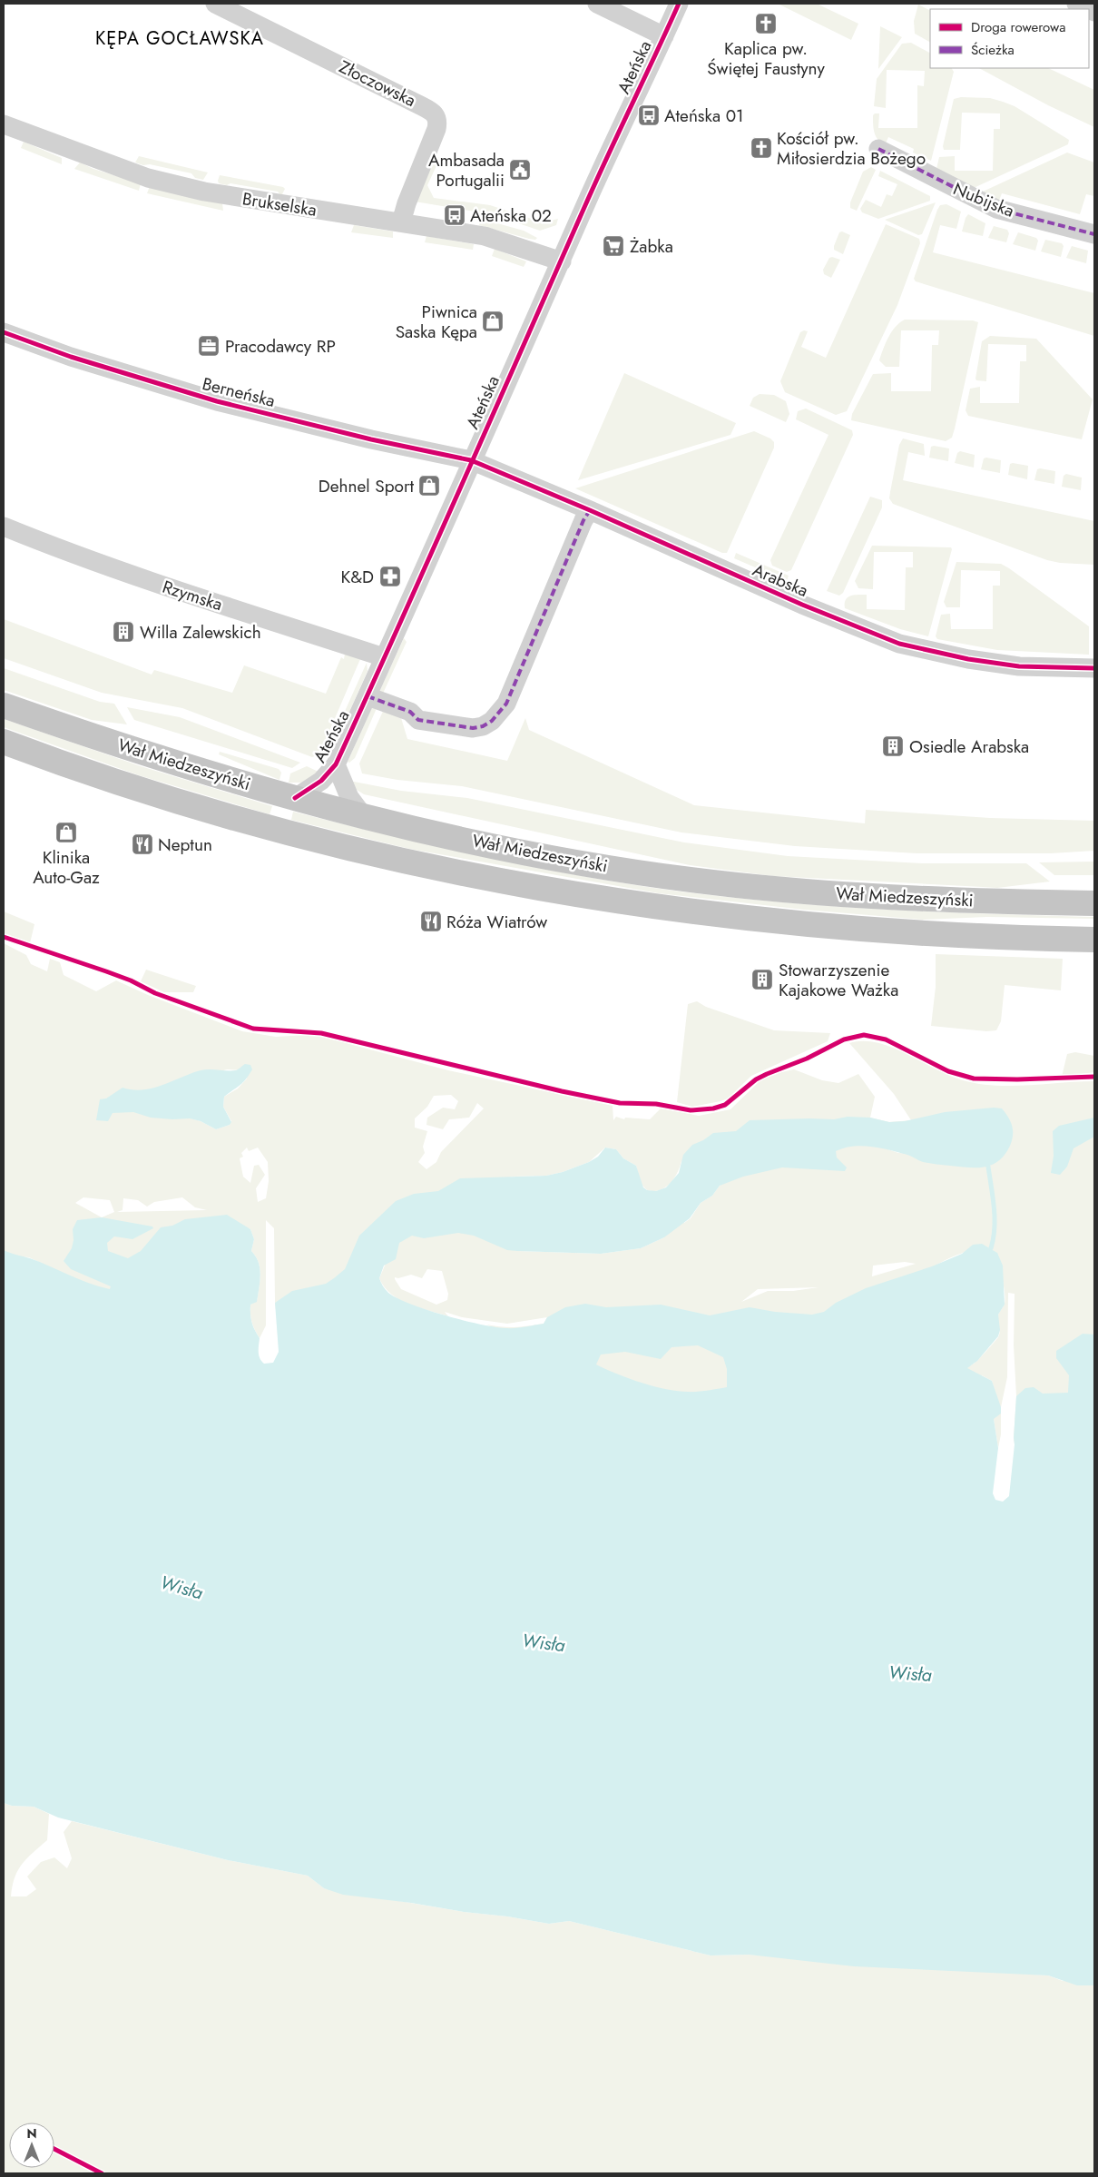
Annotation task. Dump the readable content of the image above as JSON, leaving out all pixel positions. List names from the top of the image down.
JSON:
{
  "streets": {
    "main road": ["Wał Miedzeszyński"],
    "street": [
      "Ateńska",
      "Złoczowska",
      "Nubijska",
      "Brukselska",
      "Berneńska",
      "Arabska",
      "Rzymska"
    ]
  },
  "crossings": [
    ["Ateńska", "Brukselska"],
    ["Ateńska", "Berneńska"],
    ["Ateńska", "Arabska"],
    ["Ateńska", "Rzymska"],
    ["Ateńska", "Wał Miedzeszyński"],
    ["Złoczowska", "Brukselska"],
    ["Berneńska", "Arabska"]
  ],
  "districts": ["KĘPA GOCŁAWSKA"],
  "water": ["Wisła"],
  "places": {
    "church": ["Kaplica pw. Świętej Faustyny", "Kościół pw. Miłosierdzia Bożego"],
    "bus stop": ["Ateńska 01", "Ateńska 02"],
    "public building": ["Ambasada Portugalii"],
    "supermarket": ["Żabka"],
    "shop": ["Piwnica Saska Kępa", "Dehnel Sport", "Klinika Auto-Gaz"],
    "office": ["Pracodawcy RP"],
    "pharmacy": ["K&D"],
    "building": ["Willa Zalewskich", "Osiedle Arabska", "Stowarzyszenie Kajakowe Ważka"],
    "restaurant": ["Neptun", "Róża Wiatrów"]
  },
  "legend": ["Droga rowerowa", "Ścieżka"],
  "north": "top"
}
